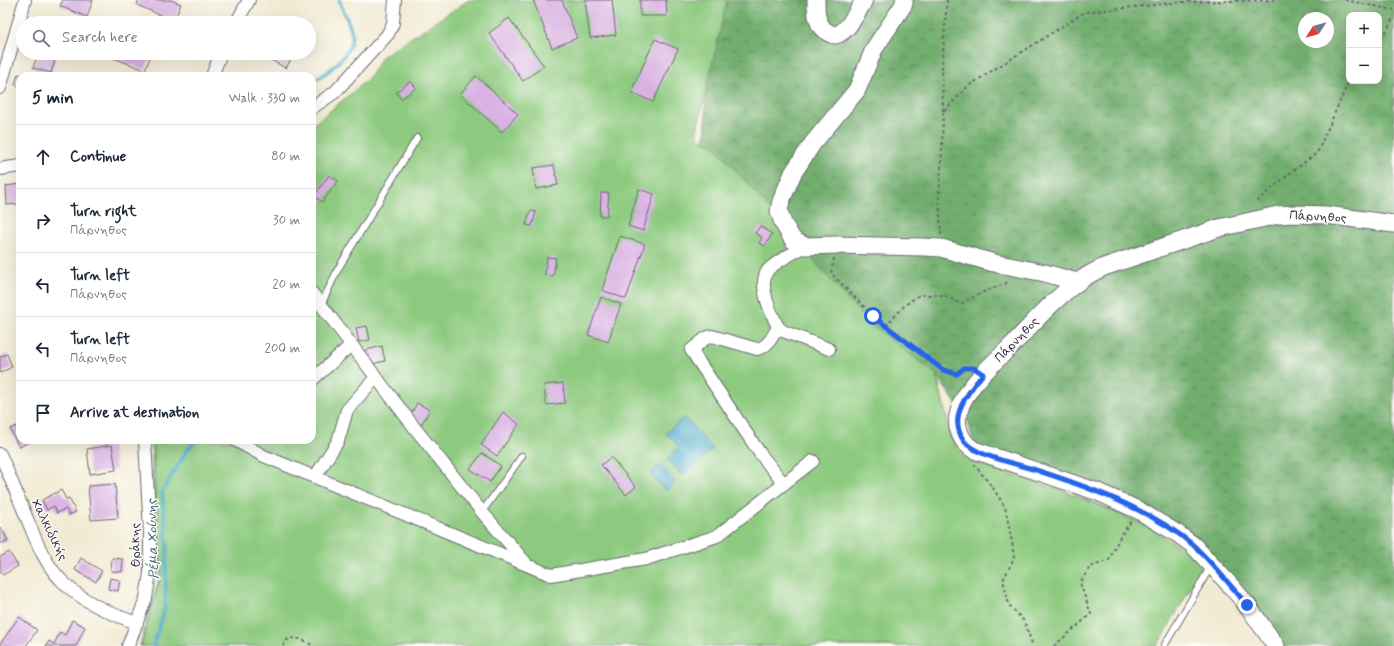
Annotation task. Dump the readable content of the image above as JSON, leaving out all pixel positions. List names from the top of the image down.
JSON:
{
  "streets": {
    "main road": ["Πάρνηθος"],
    "street": ["Χαλκιδικής", "Θράκης"]
  },
  "crossings": [
    ["Χαλκιδικής", "Θράκης"]
  ],
  "water": ["Ρέμα Χούνης"],
  "north": "bottom left",
  "page": {
    "map_buttons": ["+", "−"],
    "search": "Search here",
    "heading": ["5 min", "Walk · 330 m"],
    "list": [
      ["Continue", "80 m"],
      ["Turn right", "Πάρνηθος", "30 m"],
      ["Turn left", "Πάρνηθος", "20 m"],
      ["Turn left", "Πάρνηθος", "200 m"],
      "Arrive at destination"
    ]
  }
}
